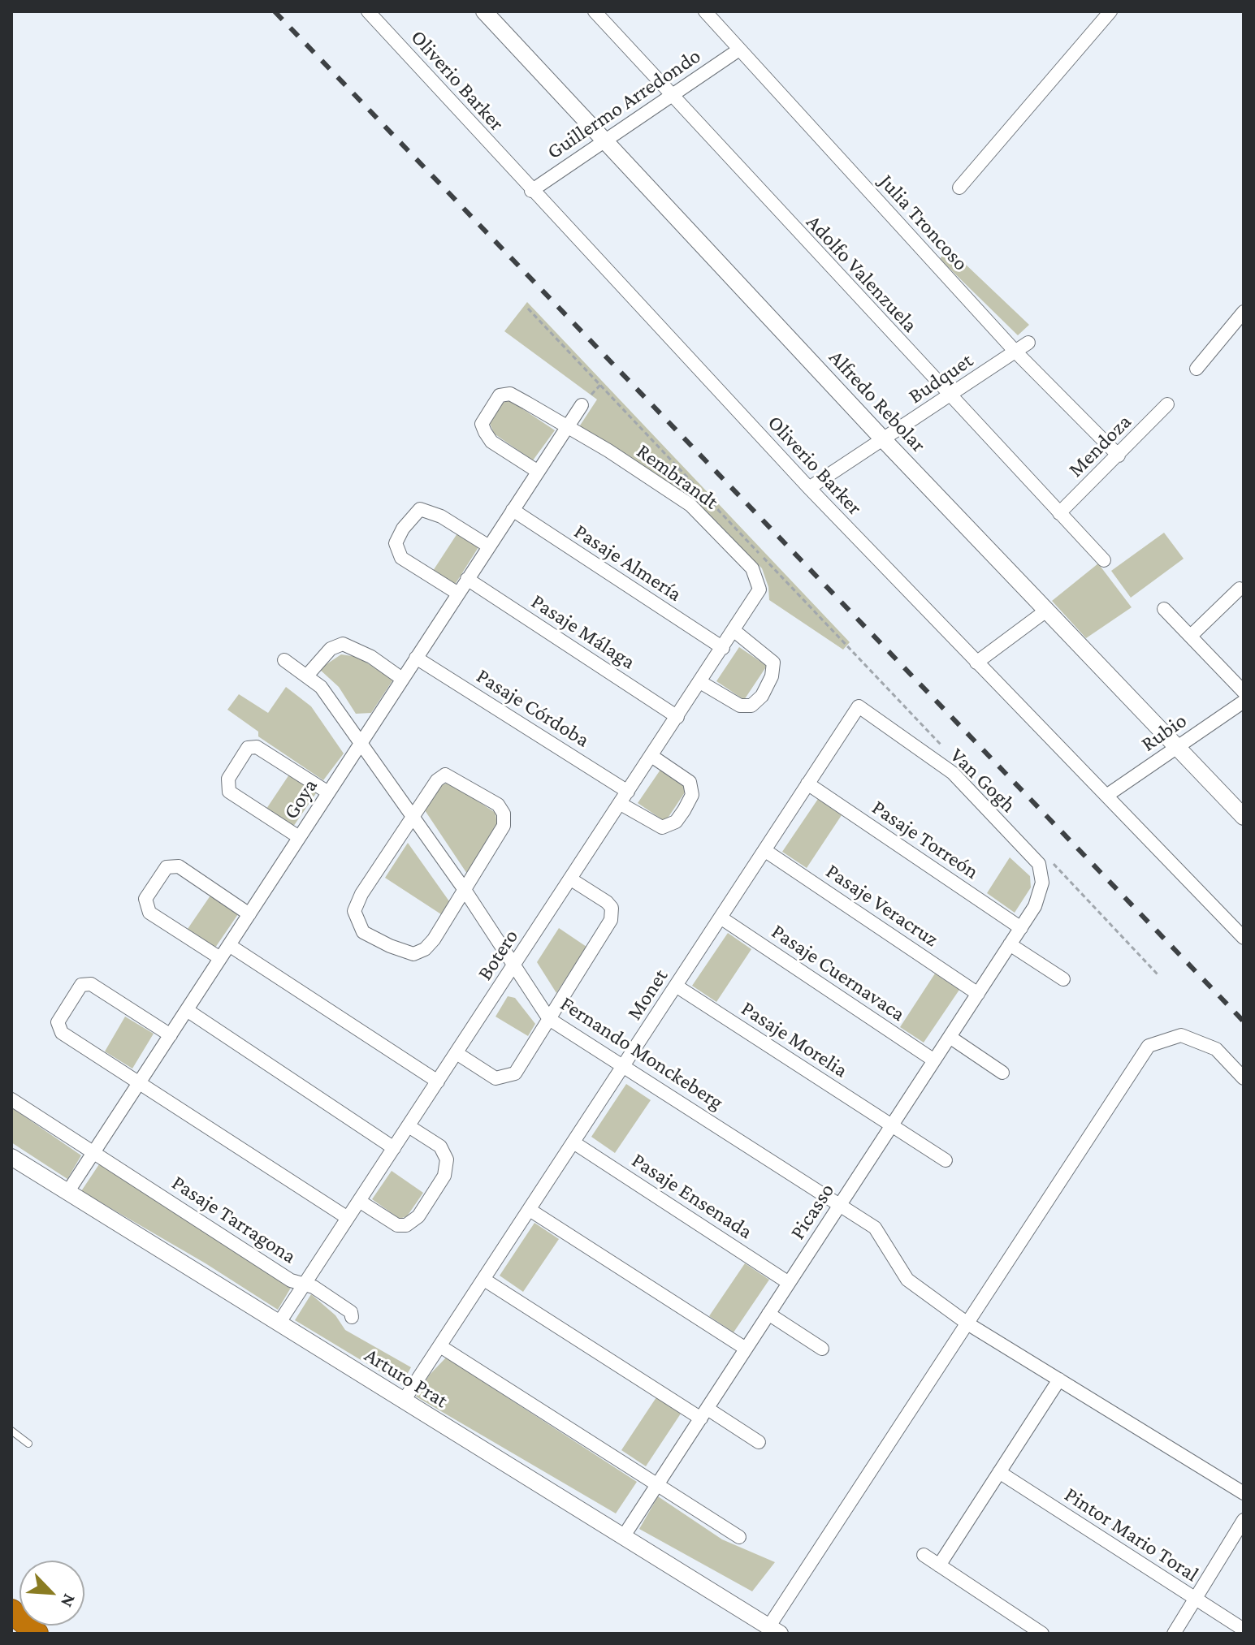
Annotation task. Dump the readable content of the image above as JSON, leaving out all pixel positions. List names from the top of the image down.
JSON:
{
  "streets": {
    "street": [
      "Oliverio Barker",
      "Guillermo Arredondo",
      "Julia Troncoso",
      "Adolfo Valenzuela",
      "Budquet",
      "Alfredo Rebolar",
      "Mendoza",
      "Rembrandt",
      "Pasaje Almería",
      "Pasaje Málaga",
      "Pasaje Córdoba",
      "Rubio",
      "Van Gogh",
      "Goya",
      "Pasaje Torreón",
      "Pasaje Veracruz",
      "Botero",
      "Pasaje Cuernavaca",
      "Monet",
      "Pasaje Morelia",
      "Fernando Monckeberg",
      "Pasaje Ensenada",
      "Picasso",
      "Pasaje Tarragona",
      "Arturo Prat",
      "Pintor Mario Toral"
    ]
  },
  "crossings": [
    ["Oliverio Barker", "Guillermo Arredondo"],
    ["Oliverio Barker", "Budquet"],
    ["Oliverio Barker", "Rubio"],
    ["Guillermo Arredondo", "Julia Troncoso"],
    ["Guillermo Arredondo", "Adolfo Valenzuela"],
    ["Guillermo Arredondo", "Alfredo Rebolar"],
    ["Julia Troncoso", "Budquet"],
    ["Julia Troncoso", "Mendoza"],
    ["Adolfo Valenzuela", "Budquet"],
    ["Adolfo Valenzuela", "Mendoza"],
    ["Budquet", "Alfredo Rebolar"],
    ["Alfredo Rebolar", "Rubio"],
    ["Rembrandt", "Goya"],
    ["Rembrandt", "Botero"],
    ["Pasaje Almería", "Goya"],
    ["Pasaje Almería", "Botero"],
    ["Pasaje Málaga", "Goya"],
    ["Pasaje Málaga", "Botero"],
    ["Pasaje Córdoba", "Goya"],
    ["Pasaje Córdoba", "Botero"],
    ["Van Gogh", "Monet"],
    ["Van Gogh", "Picasso"],
    ["Goya", "Fernando Monckeberg"],
    ["Goya", "Pasaje Tarragona"],
    ["Goya", "Arturo Prat"],
    ["Pasaje Torreón", "Monet"],
    ["Pasaje Torreón", "Picasso"],
    ["Pasaje Veracruz", "Monet"],
    ["Pasaje Veracruz", "Picasso"],
    ["Botero", "Fernando Monckeberg"],
    ["Botero", "Pasaje Tarragona"],
    ["Botero", "Arturo Prat"],
    ["Pasaje Cuernavaca", "Monet"],
    ["Pasaje Cuernavaca", "Picasso"],
    ["Monet", "Pasaje Morelia"],
    ["Monet", "Fernando Monckeberg"],
    ["Monet", "Pasaje Ensenada"],
    ["Monet", "Arturo Prat"],
    ["Pasaje Morelia", "Picasso"],
    ["Fernando Monckeberg", "Picasso"],
    ["Pasaje Ensenada", "Picasso"],
    ["Picasso", "Arturo Prat"]
  ],
  "north": "bottom right"
}
